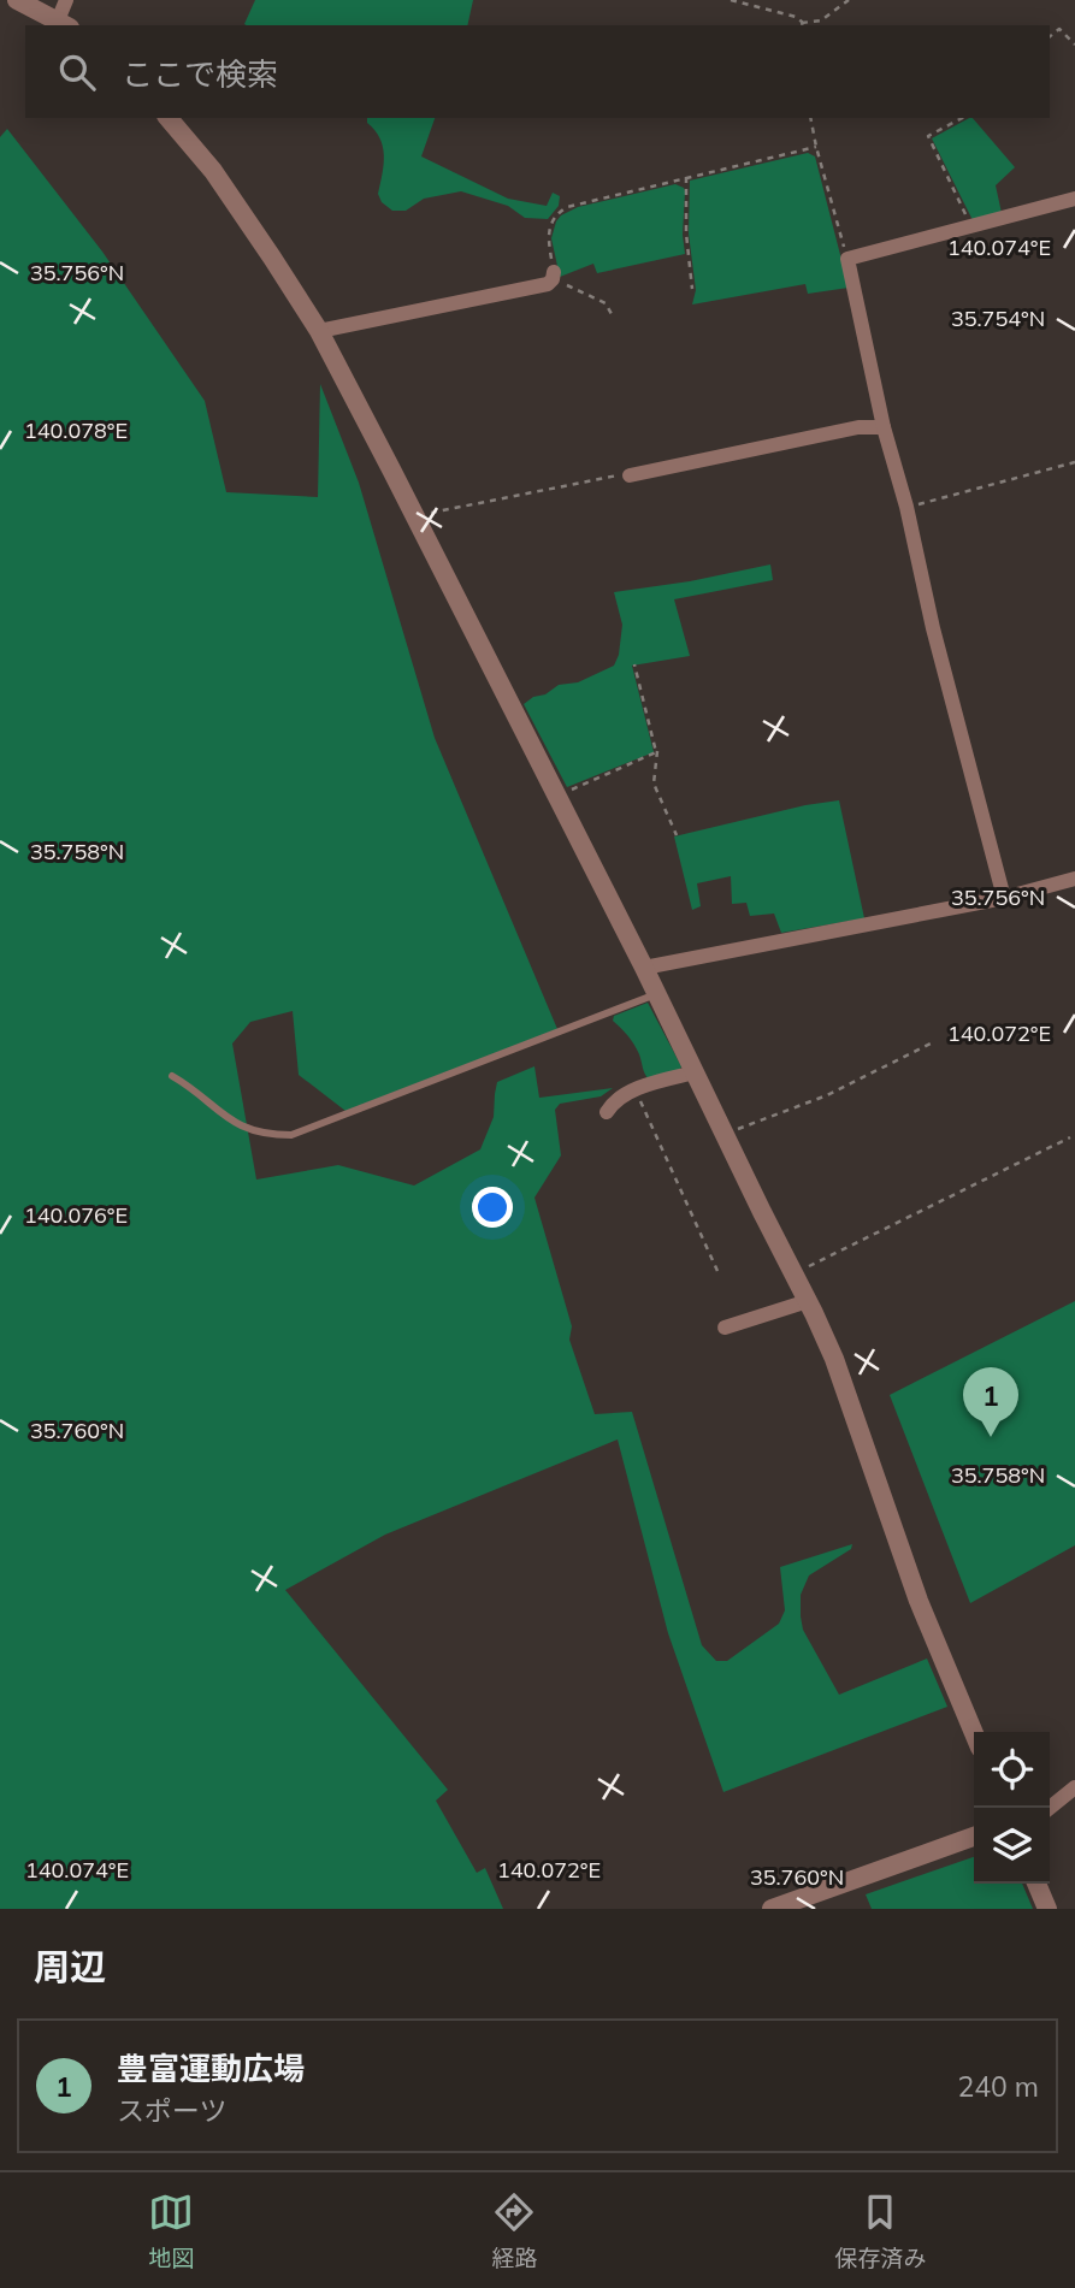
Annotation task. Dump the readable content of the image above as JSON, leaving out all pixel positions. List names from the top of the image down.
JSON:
{
  "page": {
    "search": "ここで検索",
    "pins": "1",
    "heading": "周辺",
    "list": [
      {
        "mark": "1",
        "name": "豊富運動広場",
        "note": "スポーツ",
        "value": "240 m"
      }
    ],
    "nav": ["地図", "経路", "保存済み"]
  },
  "coordinates": [
    "140.074°E",
    "35.756°N",
    "35.754°N",
    "140.078°E",
    "35.758°N",
    "140.072°E",
    "140.076°E",
    "35.760°N"
  ]
}
